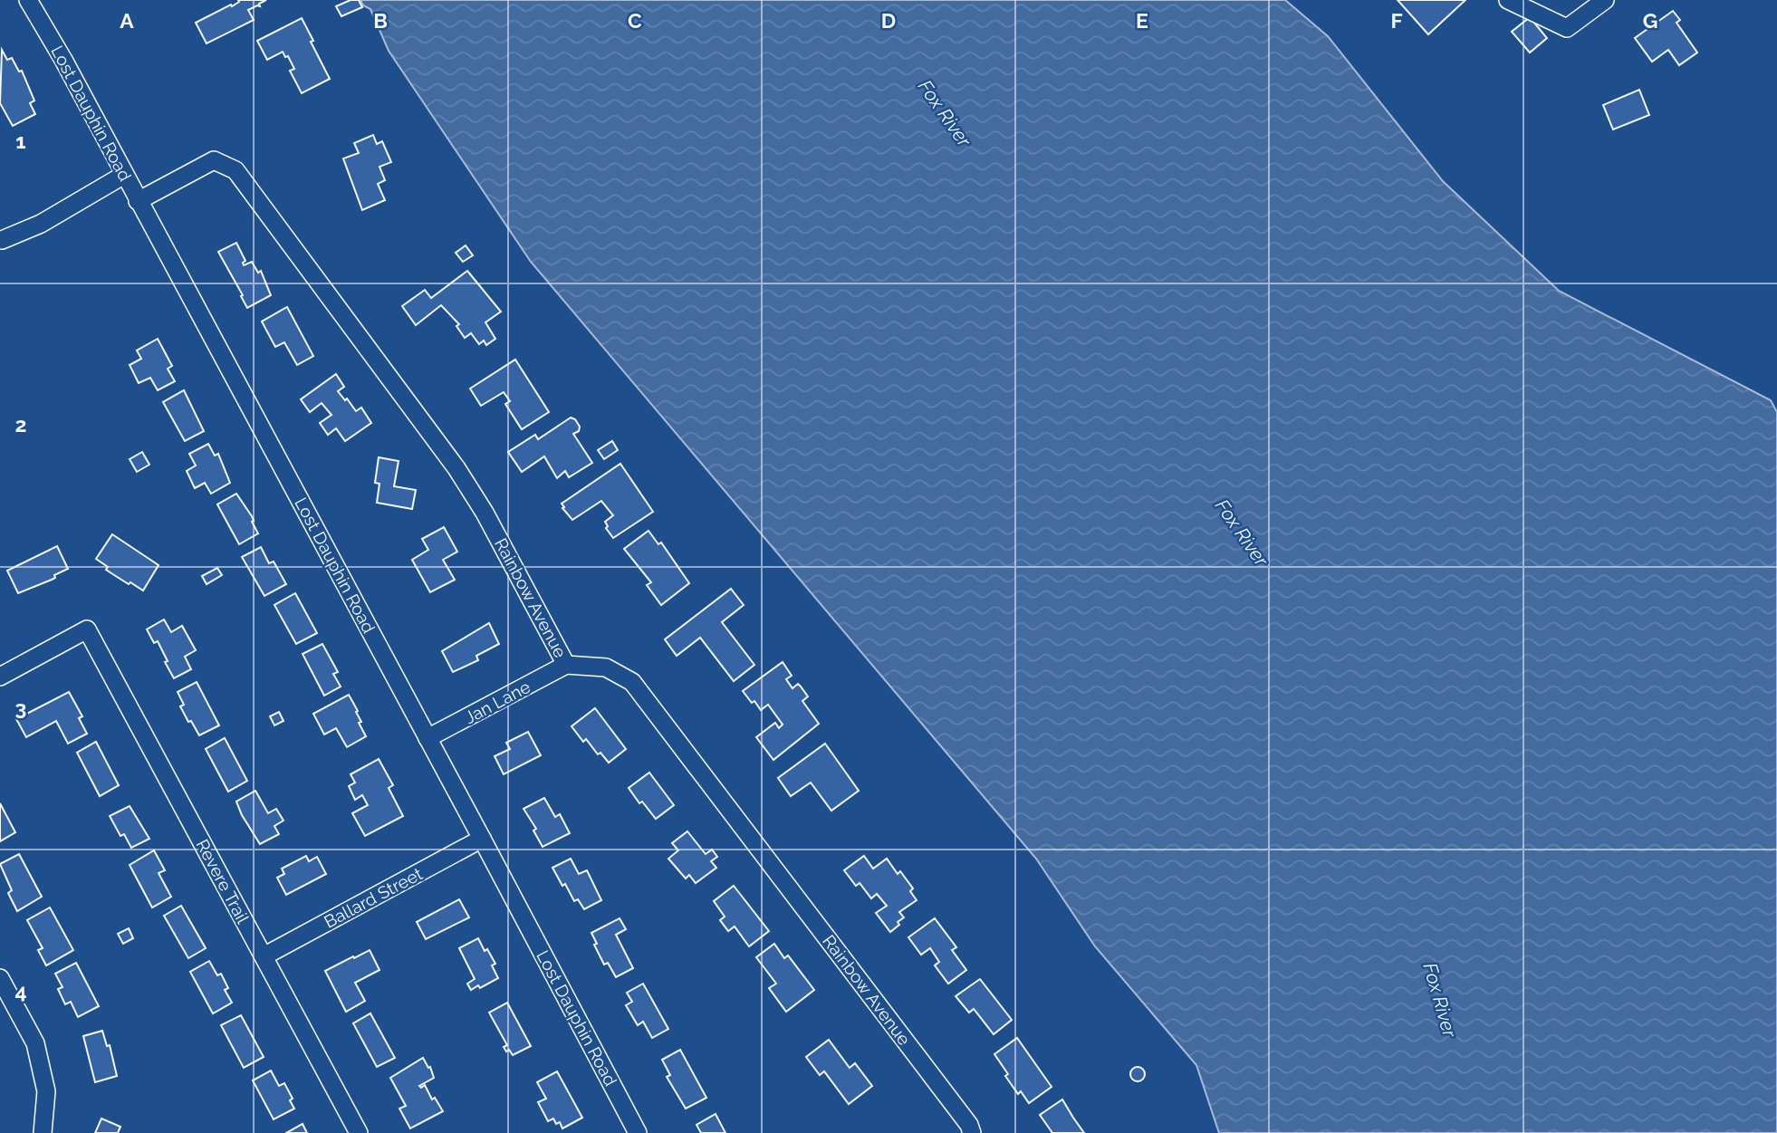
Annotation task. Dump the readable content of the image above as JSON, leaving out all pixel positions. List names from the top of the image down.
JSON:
{
  "streets": {
    "street": [
      "Lost Dauphin Road",
      "Rainbow Avenue",
      "Jan Lane",
      "Revere Trail",
      "Ballard Street"
    ]
  },
  "crossings": [
    ["Lost Dauphin Road", "Rainbow Avenue"],
    ["Lost Dauphin Road", "Jan Lane"],
    ["Lost Dauphin Road", "Ballard Street"],
    ["Rainbow Avenue", "Jan Lane"],
    ["Revere Trail", "Ballard Street"]
  ],
  "water": ["Fox River"],
  "grid": {
    "columns": [
      "A",
      "B",
      "C",
      "D",
      "E",
      "F",
      "G"
    ],
    "rows": [
      "1",
      "2",
      "3",
      "4"
    ]
  }
}
